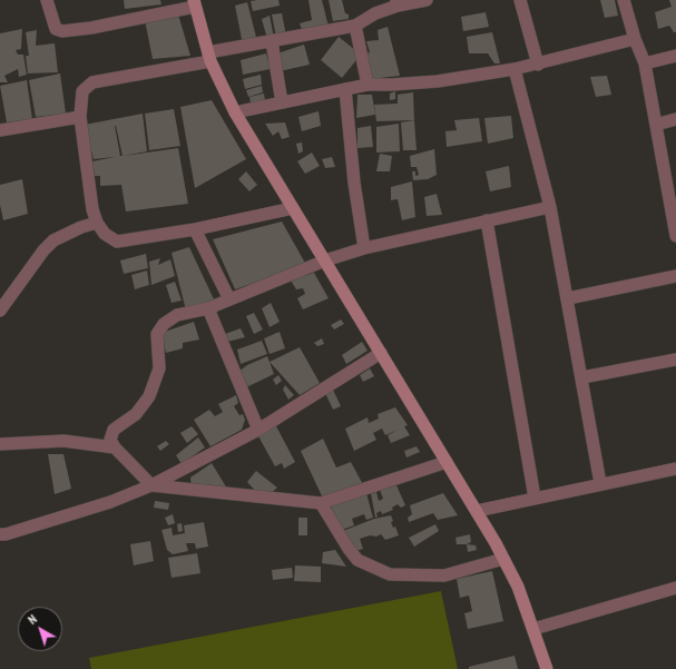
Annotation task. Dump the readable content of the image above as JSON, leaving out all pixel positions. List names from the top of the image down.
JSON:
{
  "north": "top left"
}
